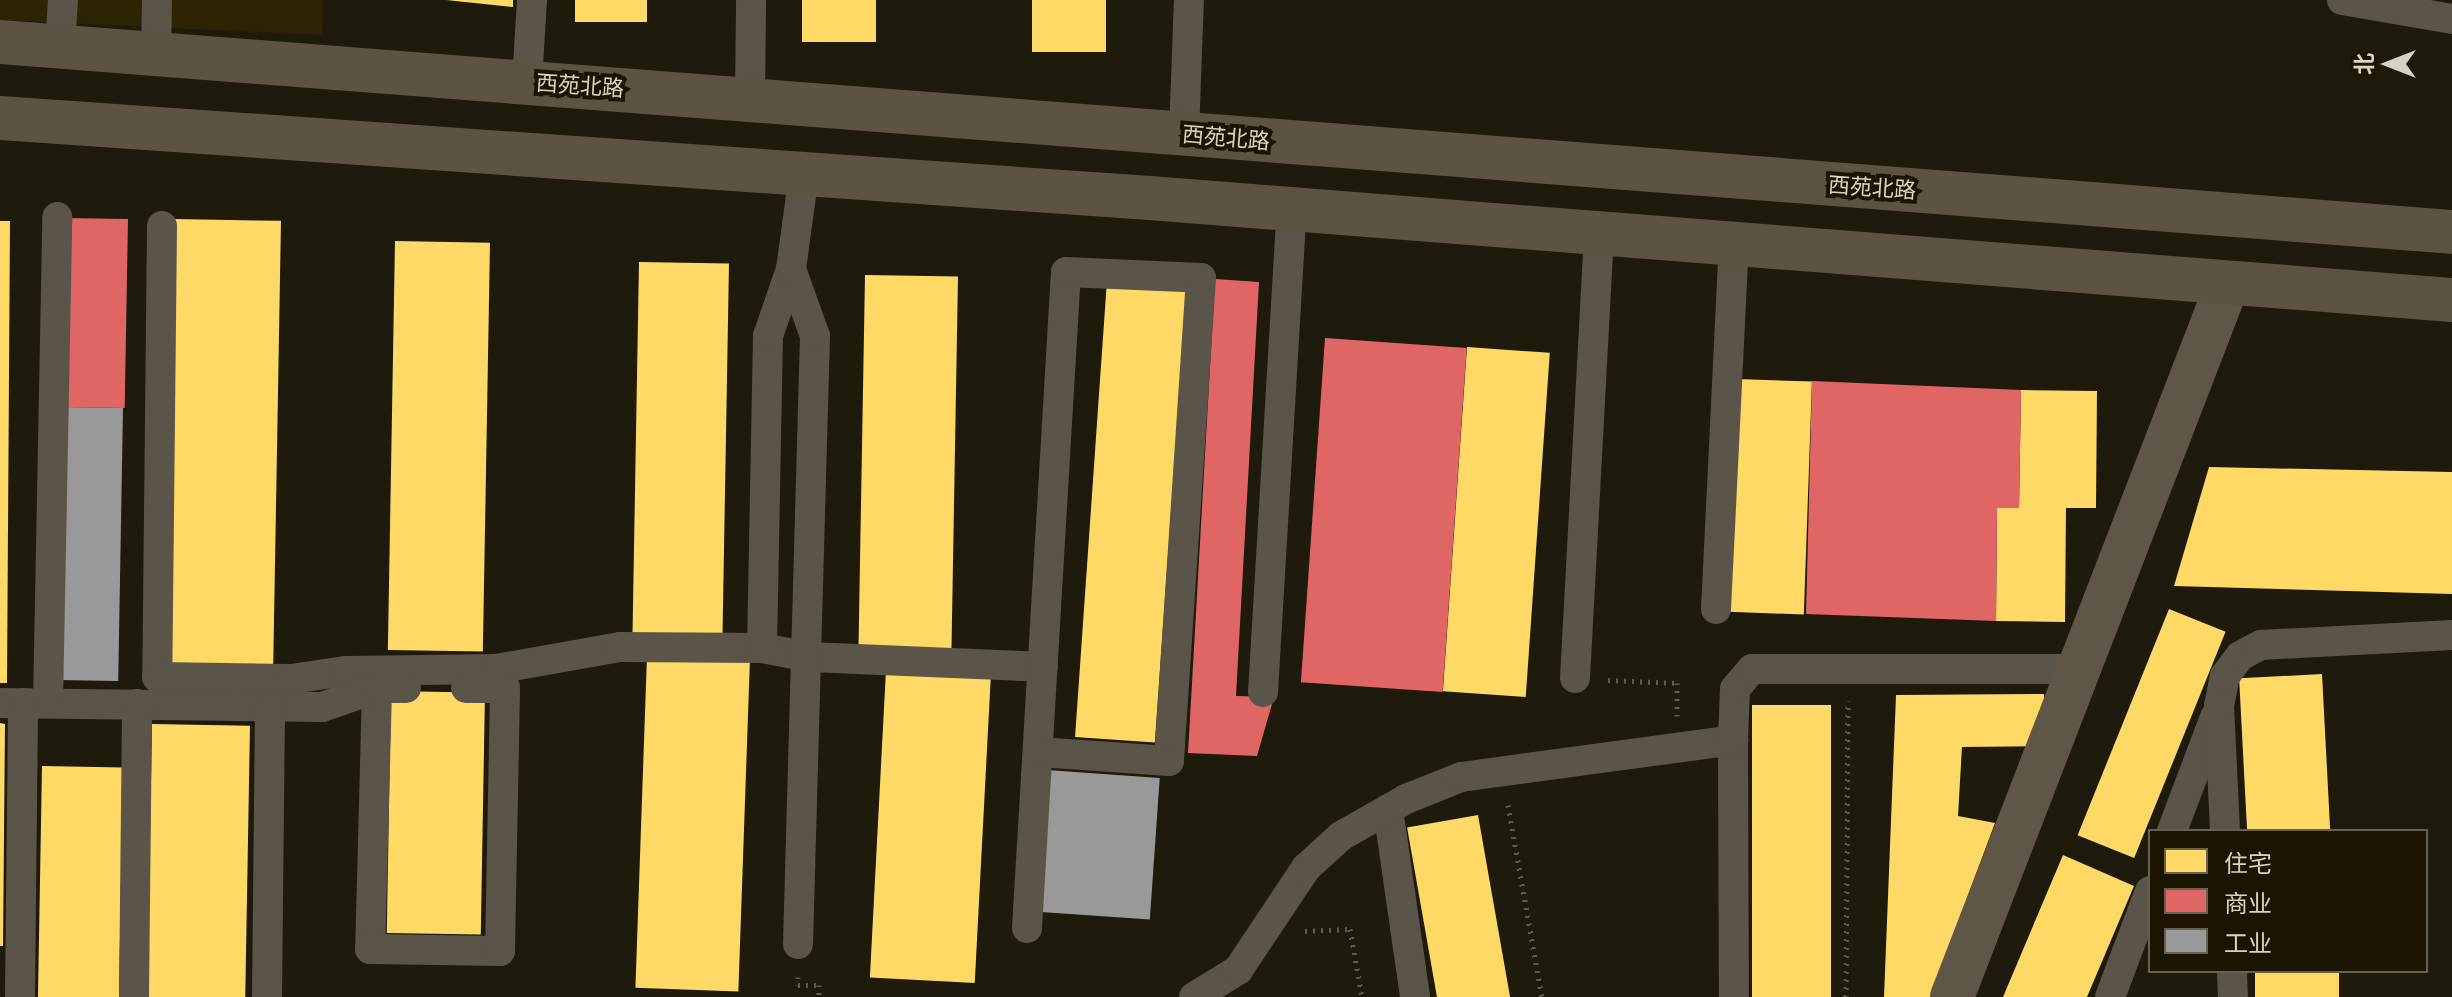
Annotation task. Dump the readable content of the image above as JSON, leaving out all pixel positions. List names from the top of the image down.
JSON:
{
  "streets": {
    "main road": ["西苑北路"]
  },
  "legend": ["住宅", "商业", "工业"],
  "north": "left"
}
